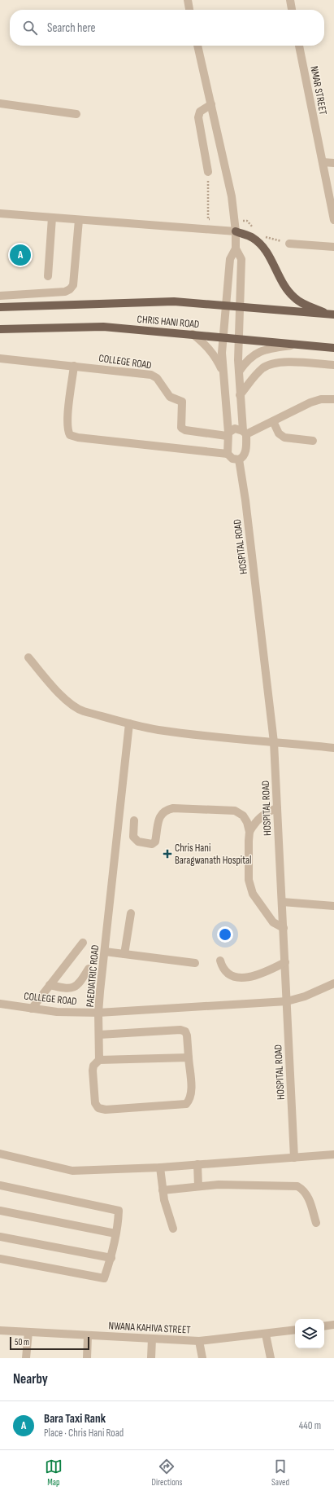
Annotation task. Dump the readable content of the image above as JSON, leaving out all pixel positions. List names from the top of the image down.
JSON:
{
  "streets": {
    "main road": ["CHRIS HANI ROAD"],
    "street": [
      "NMAR STREET",
      "COLLEGE ROAD",
      "HOSPITAL ROAD",
      "PAEDIATRIC ROAD",
      "NWANA KAHIVA STREET"
    ]
  },
  "crossings": [
    ["COLLEGE ROAD", "HOSPITAL ROAD"],
    ["COLLEGE ROAD", "PAEDIATRIC ROAD"],
    ["HOSPITAL ROAD", "PAEDIATRIC ROAD"]
  ],
  "places": {
    "health": ["Chris Hani Baragwanath Hospital"]
  },
  "scale_bar": "50 m",
  "page": {
    "search": "Search here",
    "pins": "A",
    "scale": "50 m",
    "heading": "Nearby",
    "list": [
      {
        "mark": "A",
        "name": "Bara Taxi Rank",
        "note": "Place · Chris Hani Road",
        "value": "440 m"
      }
    ],
    "nav": ["Map", "Directions", "Saved"]
  }
}
